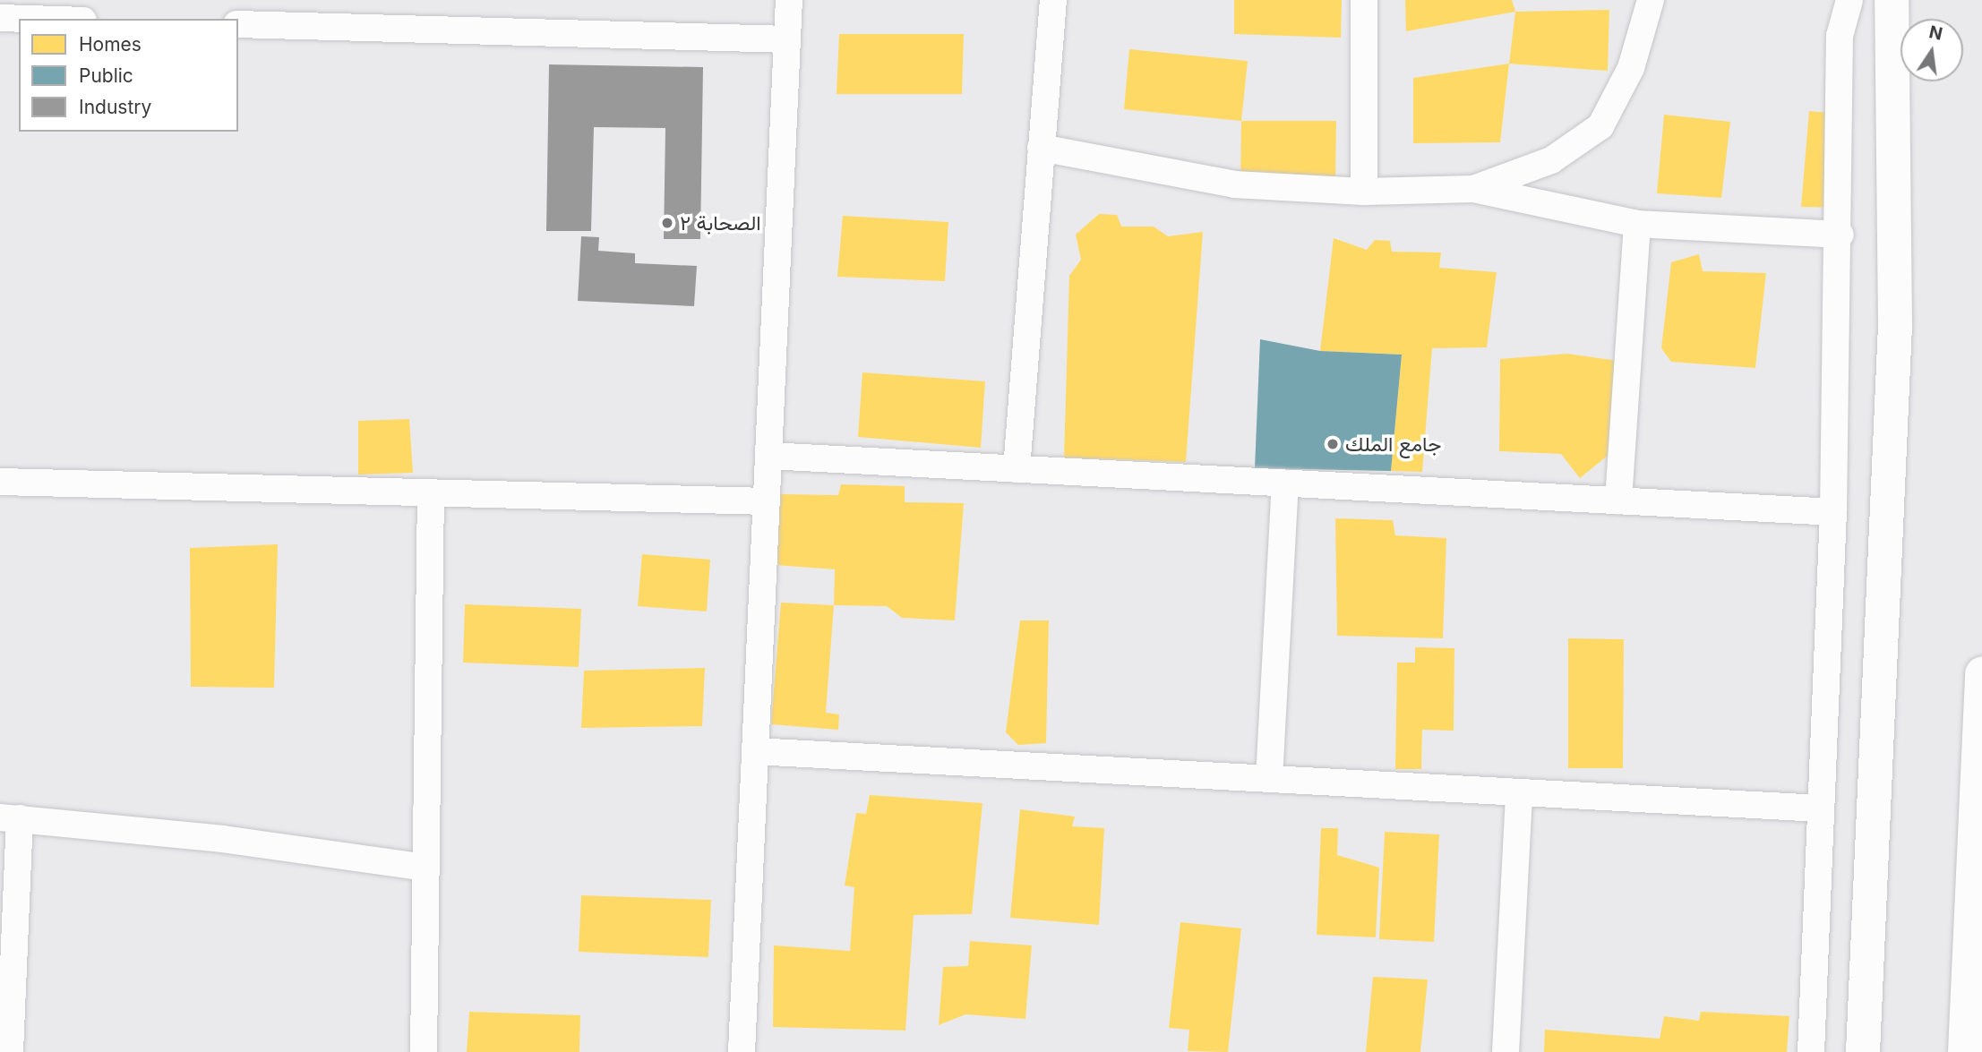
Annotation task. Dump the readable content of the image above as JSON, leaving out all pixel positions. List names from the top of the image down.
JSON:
{
  "places": ["الصحابة ٢", "جامع الملك"],
  "legend": ["Homes", "Public", "Industry"],
  "north": "top"
}
